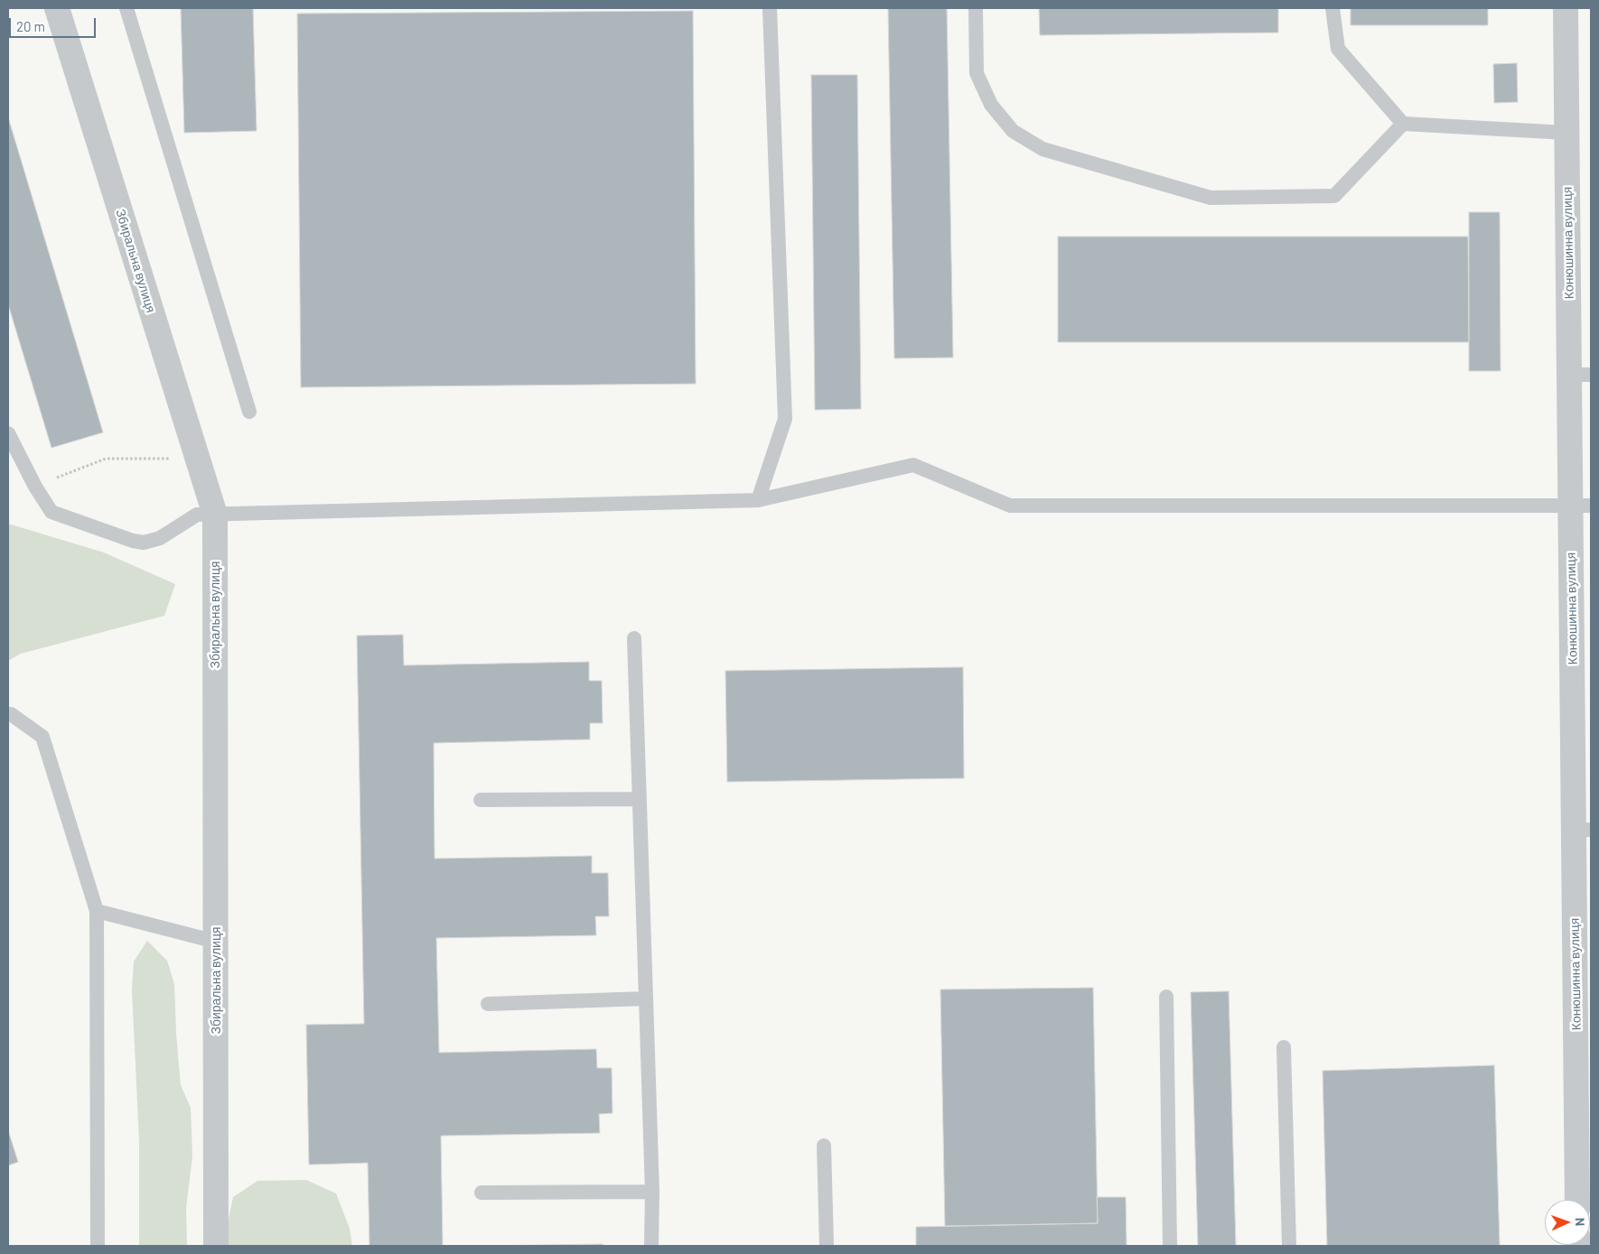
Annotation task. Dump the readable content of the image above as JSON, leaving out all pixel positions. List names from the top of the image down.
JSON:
{
  "streets": {
    "street": ["Конюшинна вулиця", "Збиральна вулиця"]
  },
  "scale_bar": "20 m",
  "north": "right"
}
